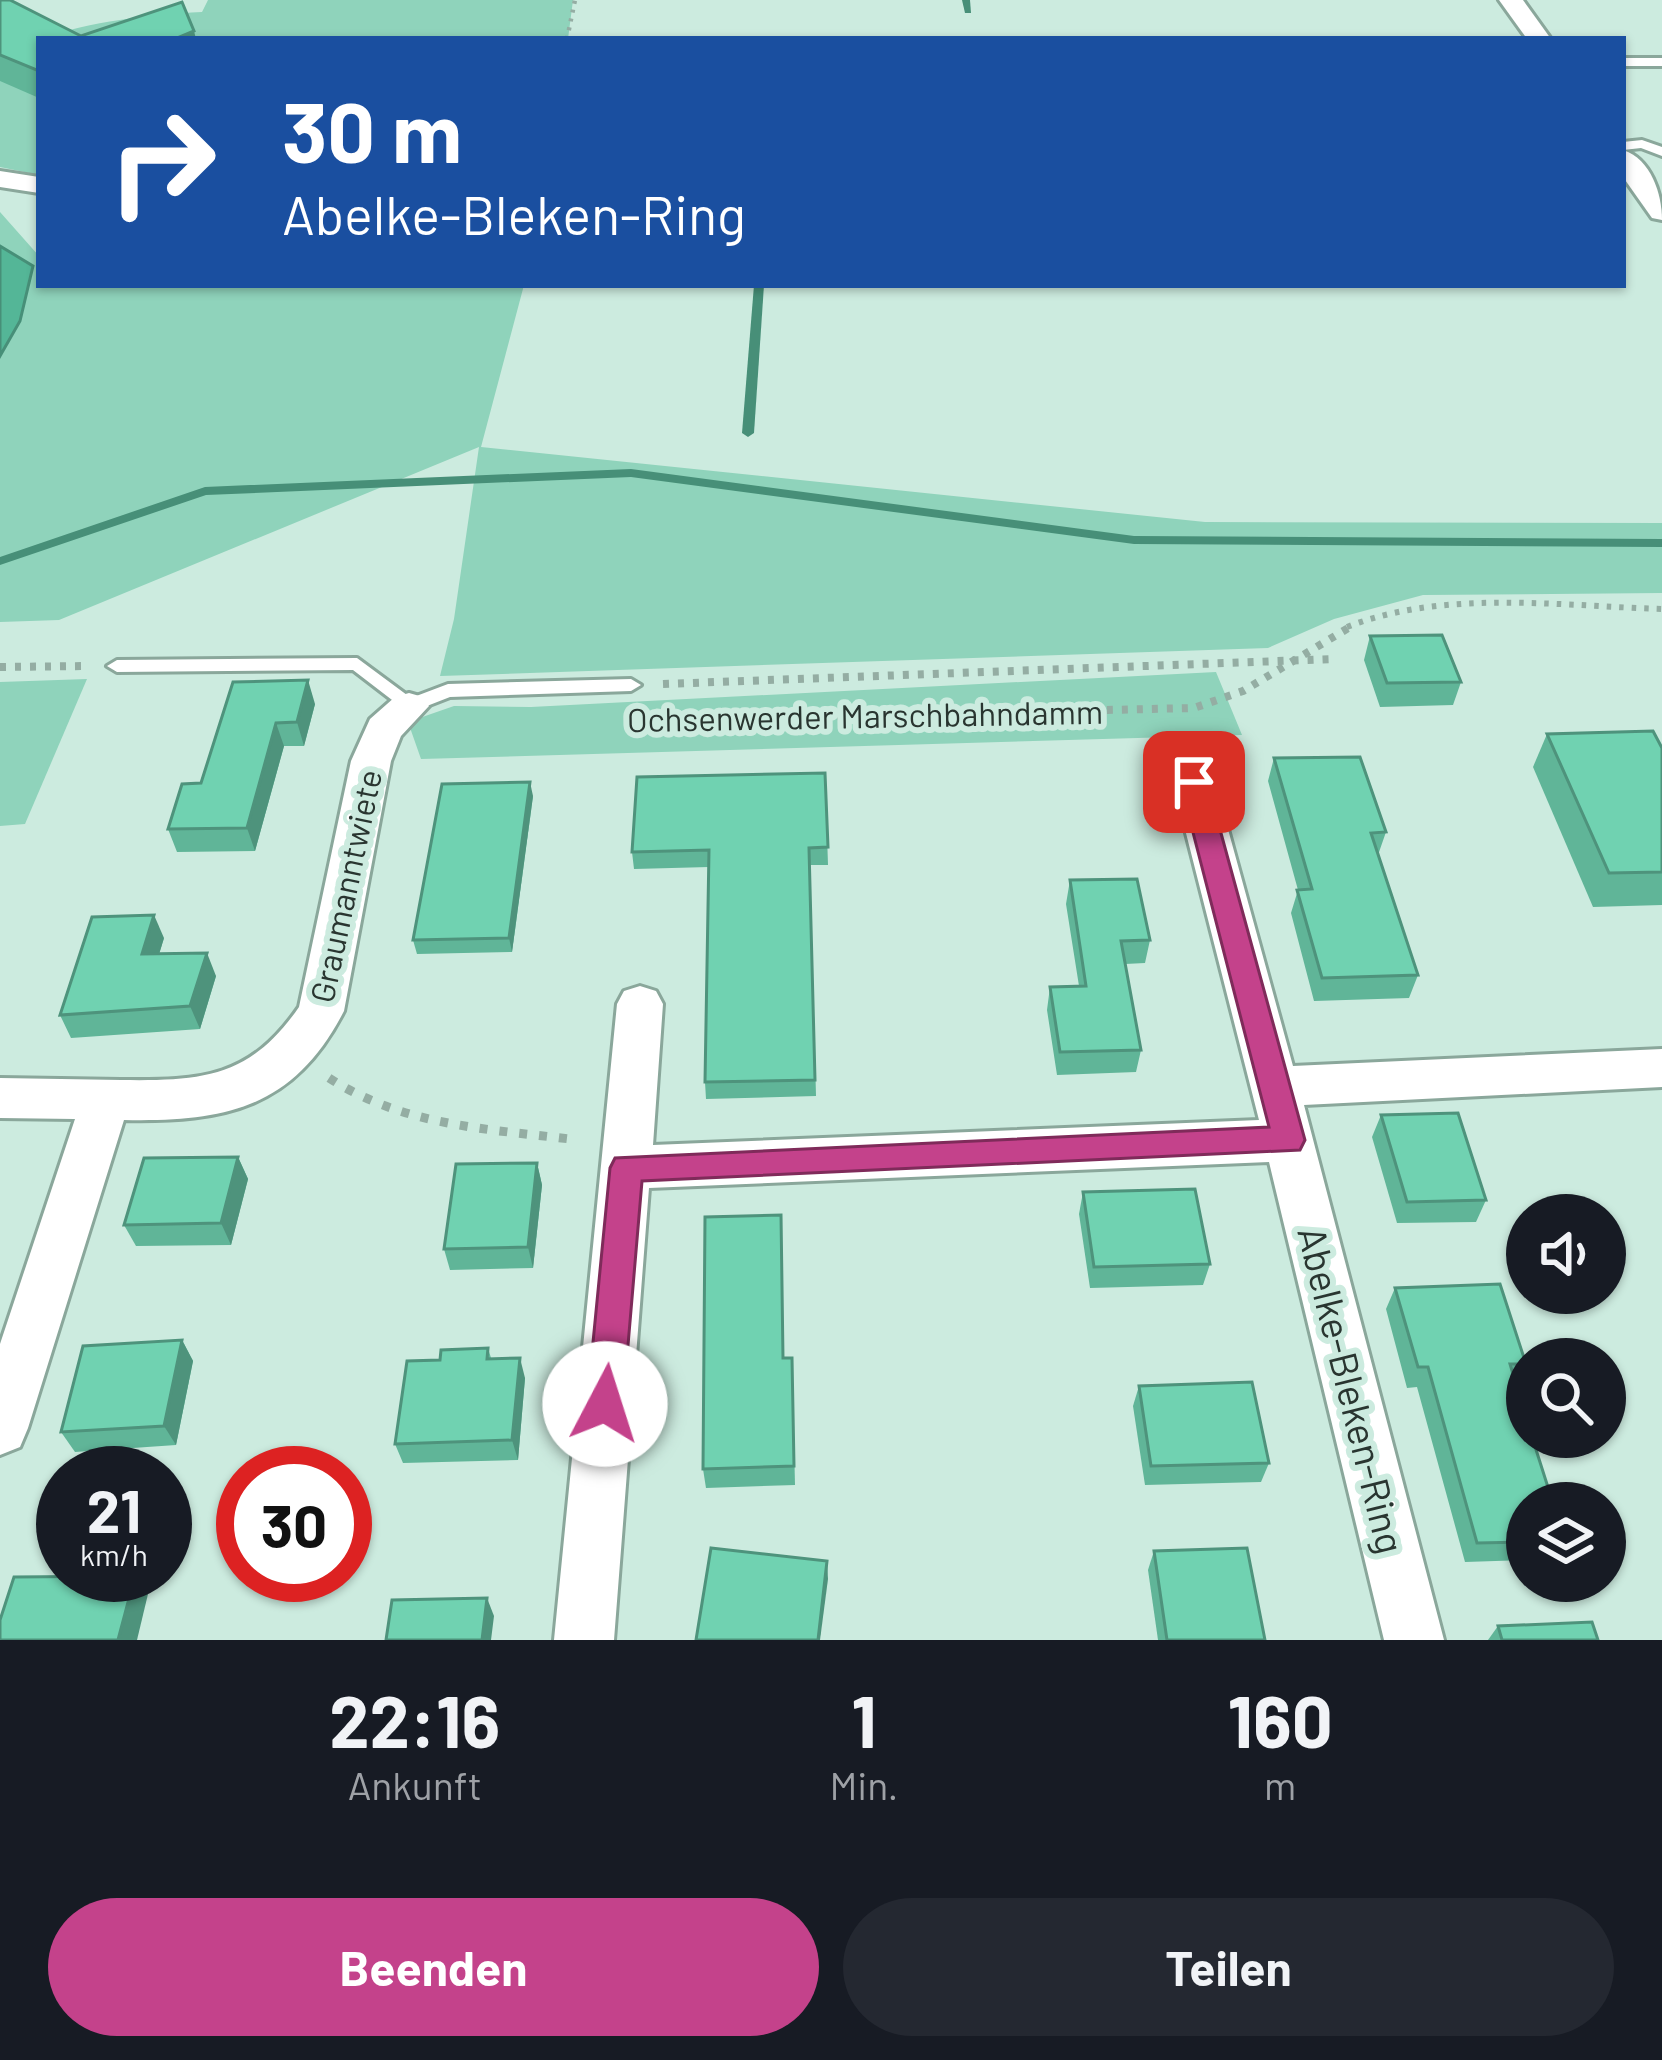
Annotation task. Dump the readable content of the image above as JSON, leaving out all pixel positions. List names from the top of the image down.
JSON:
{
  "streets": {
    "street": ["Graumanntwiete", "Abelke-Bleken-Ring"],
    "path": ["Ochsenwerder Marschbahndamm"]
  },
  "page": {
    "turn": ["30 m", "Abelke-Bleken-Ring"],
    "speed": "21 km/h",
    "limit": "30",
    "eta": [
      "22:16",
      "Ankunft",
      "1",
      "Min.",
      "160",
      "m"
    ],
    "buttons": ["Beenden", "Teilen"]
  }
}
